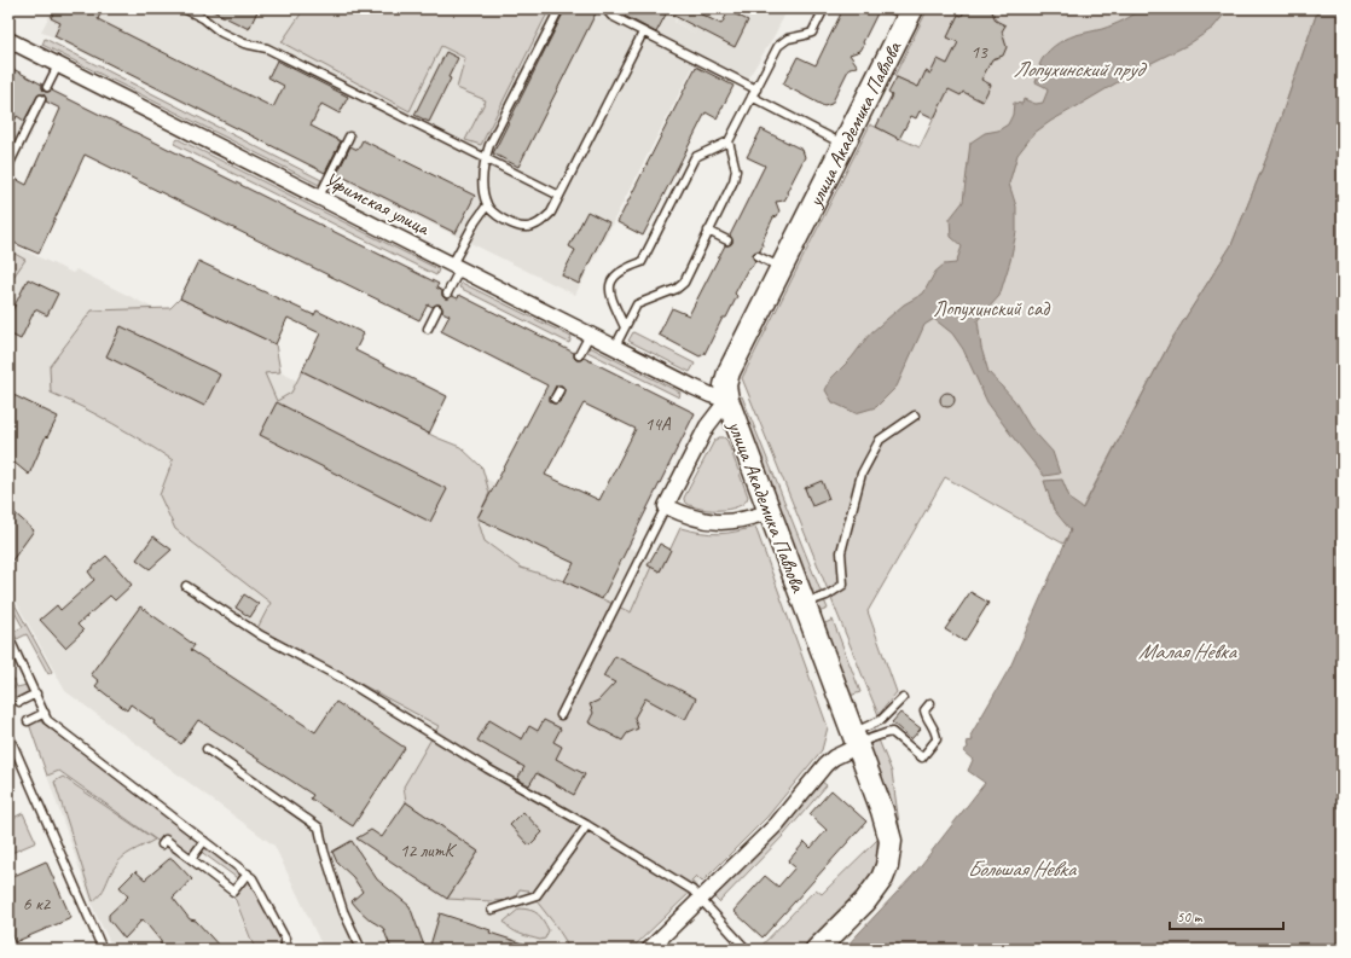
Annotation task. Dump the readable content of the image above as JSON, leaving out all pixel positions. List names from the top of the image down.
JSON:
{
  "streets": {
    "street": ["улица Академика Павлова", "Уфимская улица"]
  },
  "crossings": [
    ["улица Академика Павлова", "Уфимская улица"]
  ],
  "water": ["Лопухинский пруд", "Малая Невка", "Большая Невка"],
  "parks": ["Лопухинский сад"],
  "house_numbers": [
    "13",
    "14А",
    "12 литК",
    "6 к2"
  ],
  "scale_bar": "50 m"
}
